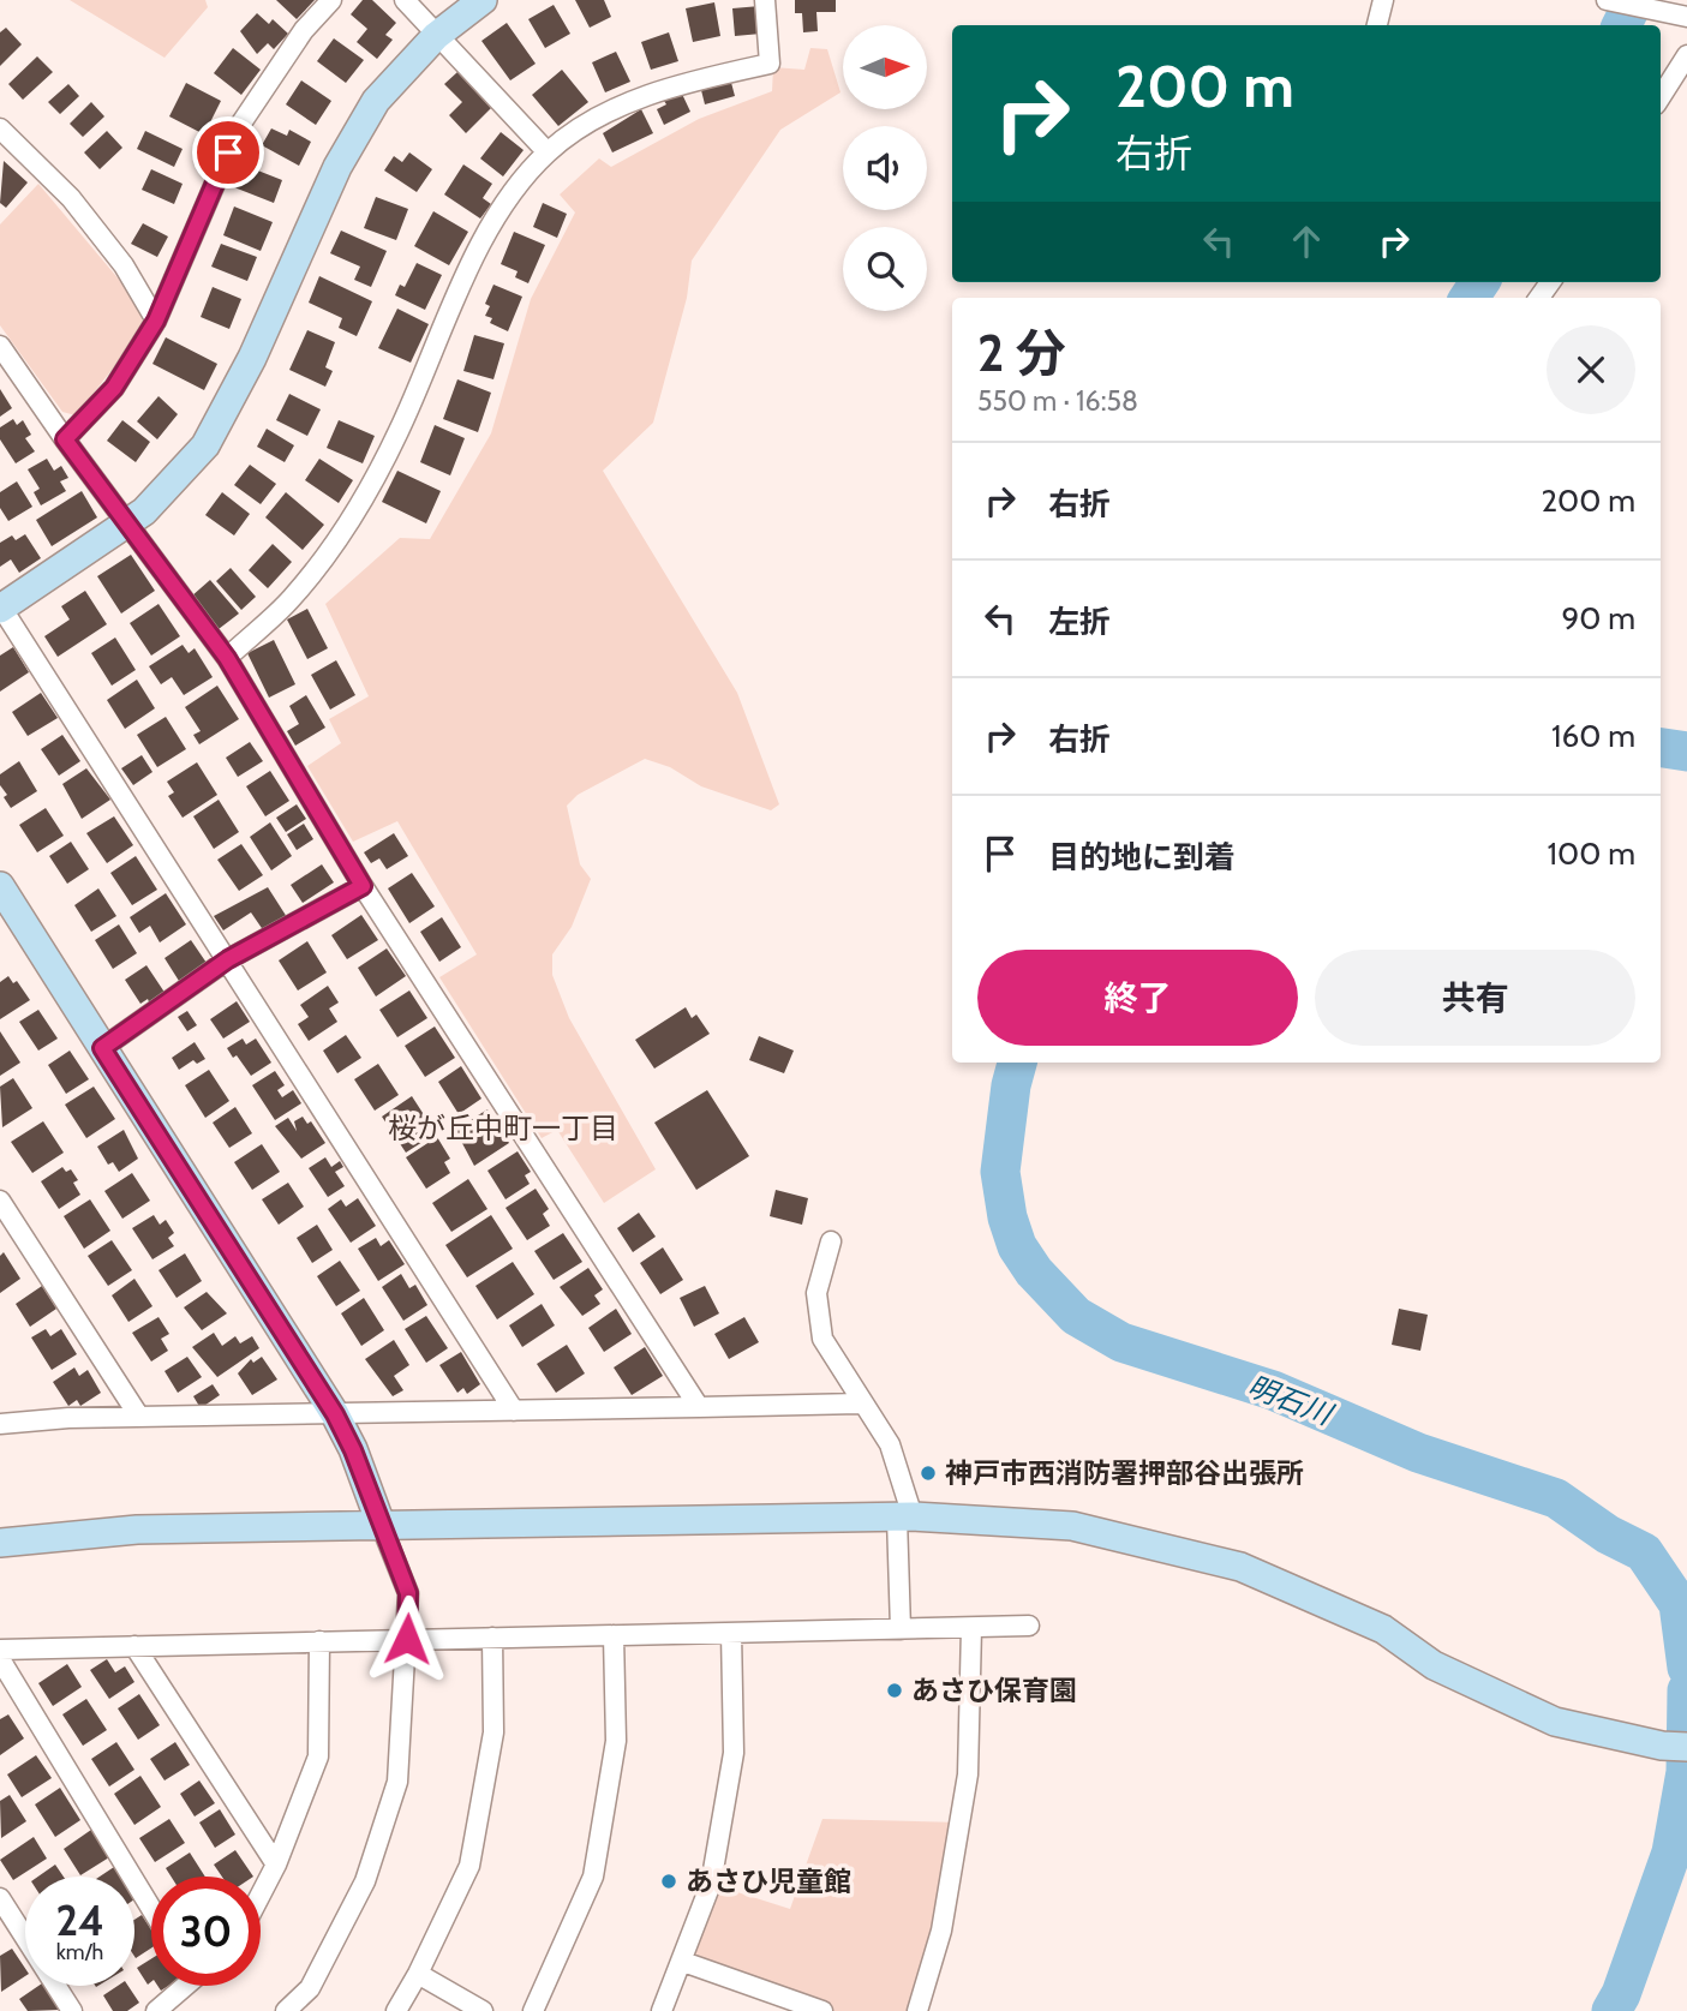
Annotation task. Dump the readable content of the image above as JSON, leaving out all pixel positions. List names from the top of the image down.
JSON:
{
  "districts": ["桜が丘中町一丁目"],
  "water": ["明石川"],
  "places": ["神戸市西消防署押部谷出張所", "あさひ保育園", "あさひ児童館"],
  "north": "right",
  "page": {
    "turn": ["200 m", "右折"],
    "heading": ["2 分", "550 m · 16:58"],
    "list": [
      {
        "name": "右折",
        "value": "200 m"
      },
      {
        "name": "左折",
        "value": "90 m"
      },
      {
        "name": "右折",
        "value": "160 m"
      },
      {
        "name": "目的地に到着",
        "value": "100 m"
      }
    ],
    "buttons": ["終了", "共有"],
    "speed": "24 km/h",
    "limit": "30"
  }
}
